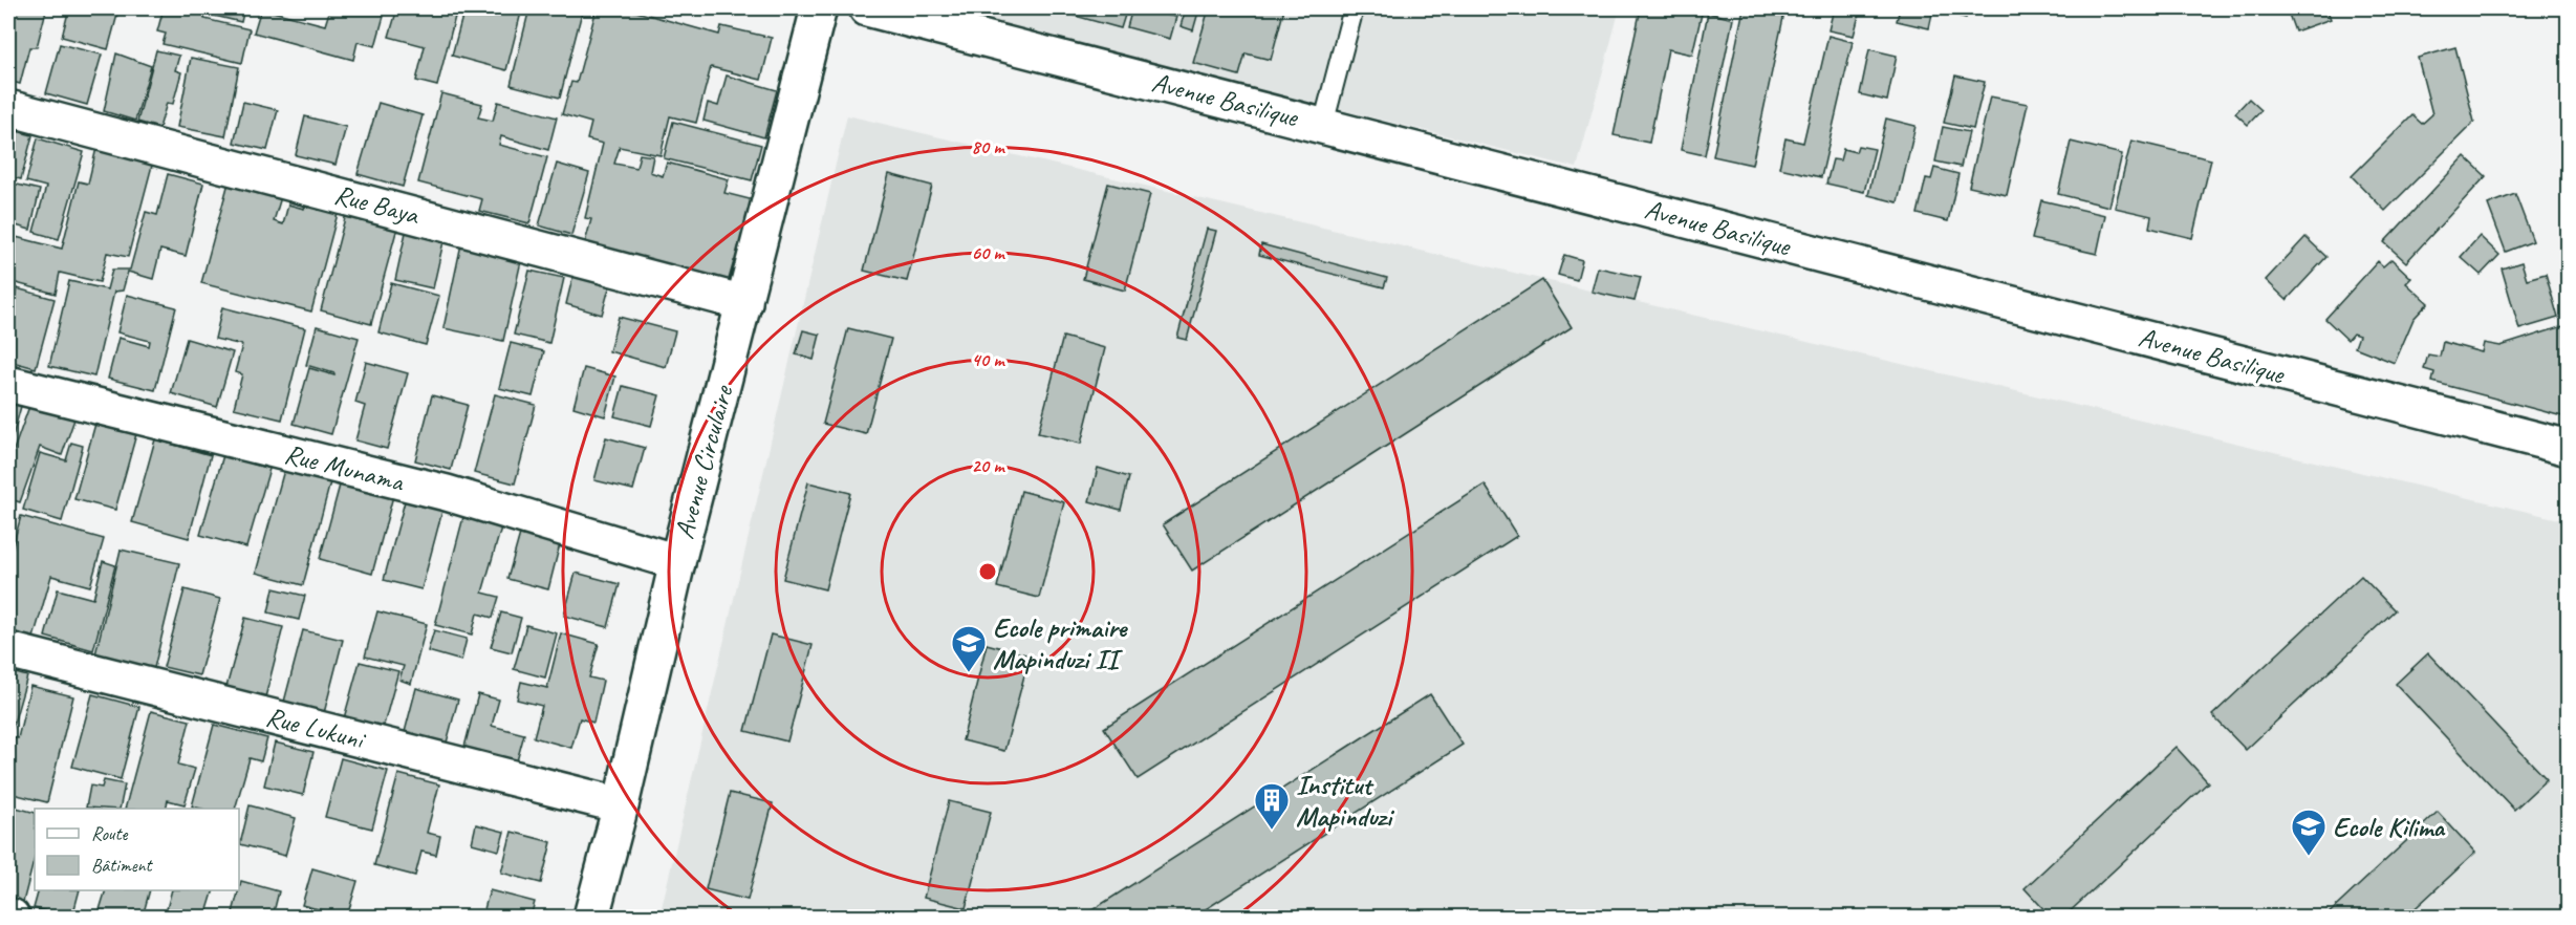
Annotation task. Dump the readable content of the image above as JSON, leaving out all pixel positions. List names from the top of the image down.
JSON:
{
  "streets": {
    "street": [
      "Avenue Basilique",
      "Rue Baya",
      "Avenue Circulaire",
      "Rue Munama",
      "Rue Lukuni"
    ]
  },
  "crossings": [
    ["Rue Baya", "Avenue Circulaire"],
    ["Avenue Circulaire", "Rue Munama"],
    ["Avenue Circulaire", "Rue Lukuni"]
  ],
  "places": {
    "school or university": ["Ecole primaire Mapinduzi II", "Ecole Kilima"],
    "building": ["Institut Mapinduzi"]
  },
  "legend": ["Route", "Bâtiment"],
  "rings": [
    "80 m",
    "60 m",
    "40 m",
    "20 m"
  ]
}
